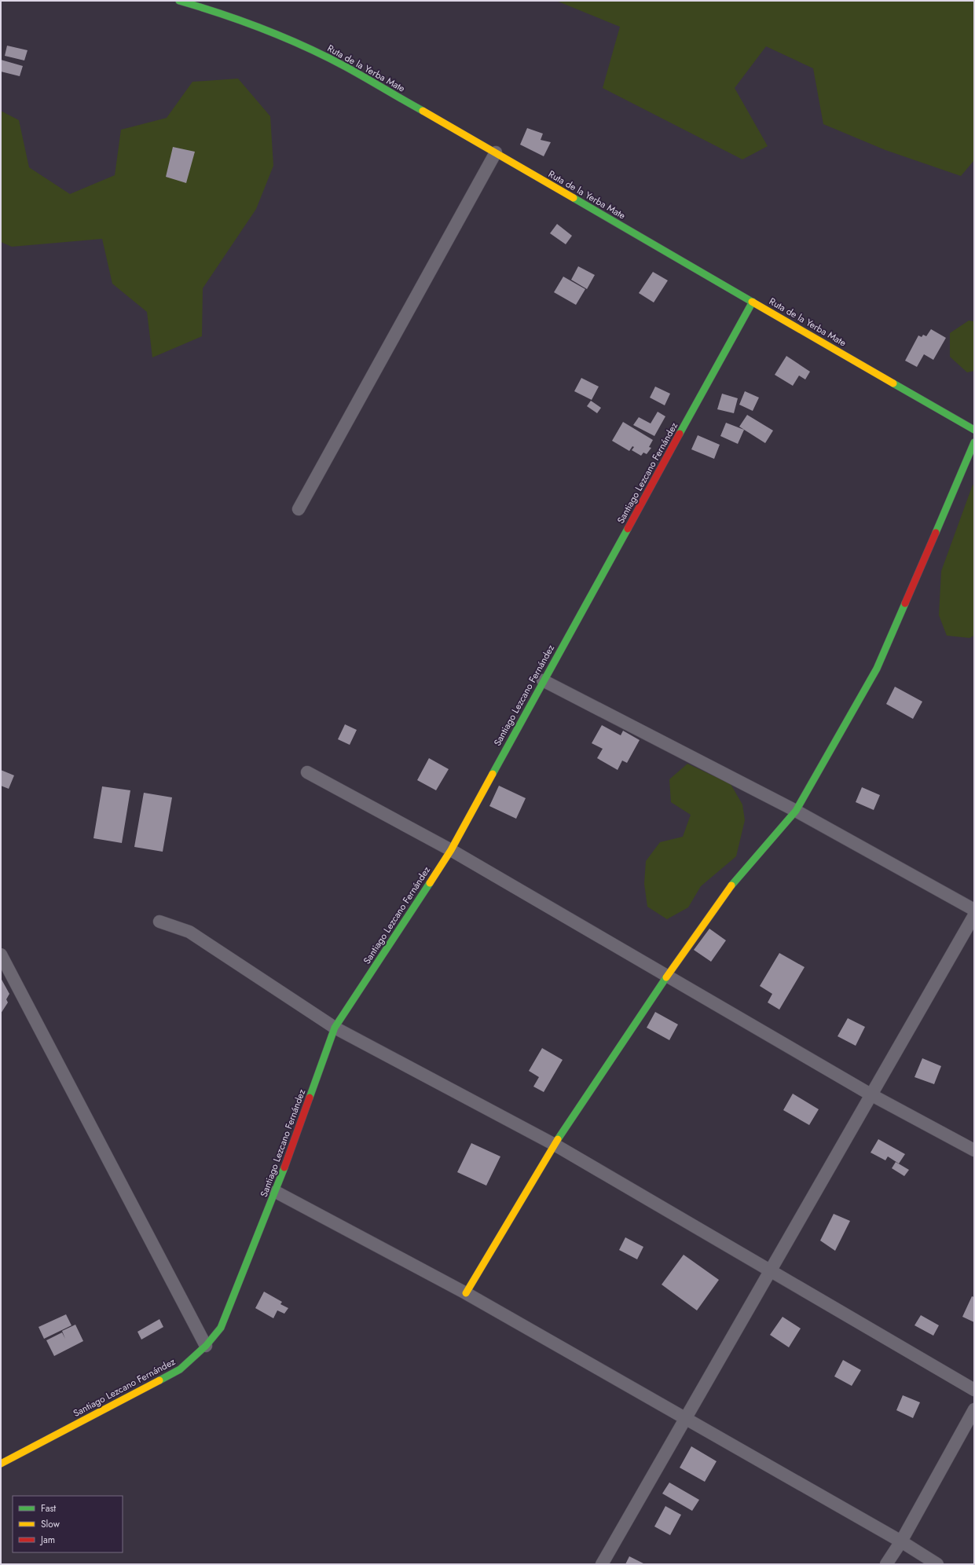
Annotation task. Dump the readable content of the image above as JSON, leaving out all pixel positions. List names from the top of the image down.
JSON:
{
  "streets": {
    "street": ["Ruta de la Yerba Mate", "Santiago Lezcano Fernández"]
  },
  "crossings": [
    ["Ruta de la Yerba Mate", "Santiago Lezcano Fernández"]
  ],
  "legend": ["Fast", "Slow", "Jam"]
}
